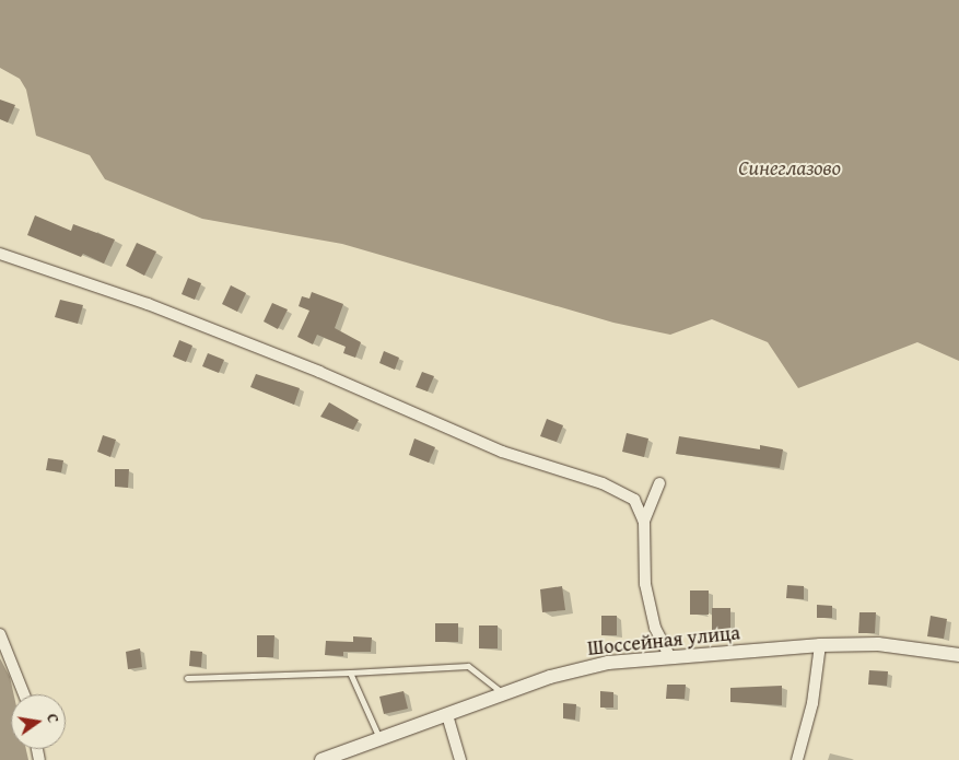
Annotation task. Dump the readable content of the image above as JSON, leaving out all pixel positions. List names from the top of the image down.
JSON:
{
  "streets": {
    "street": ["Шоссейная улица"]
  },
  "water": ["Синеглазово"],
  "north": "right"
}
